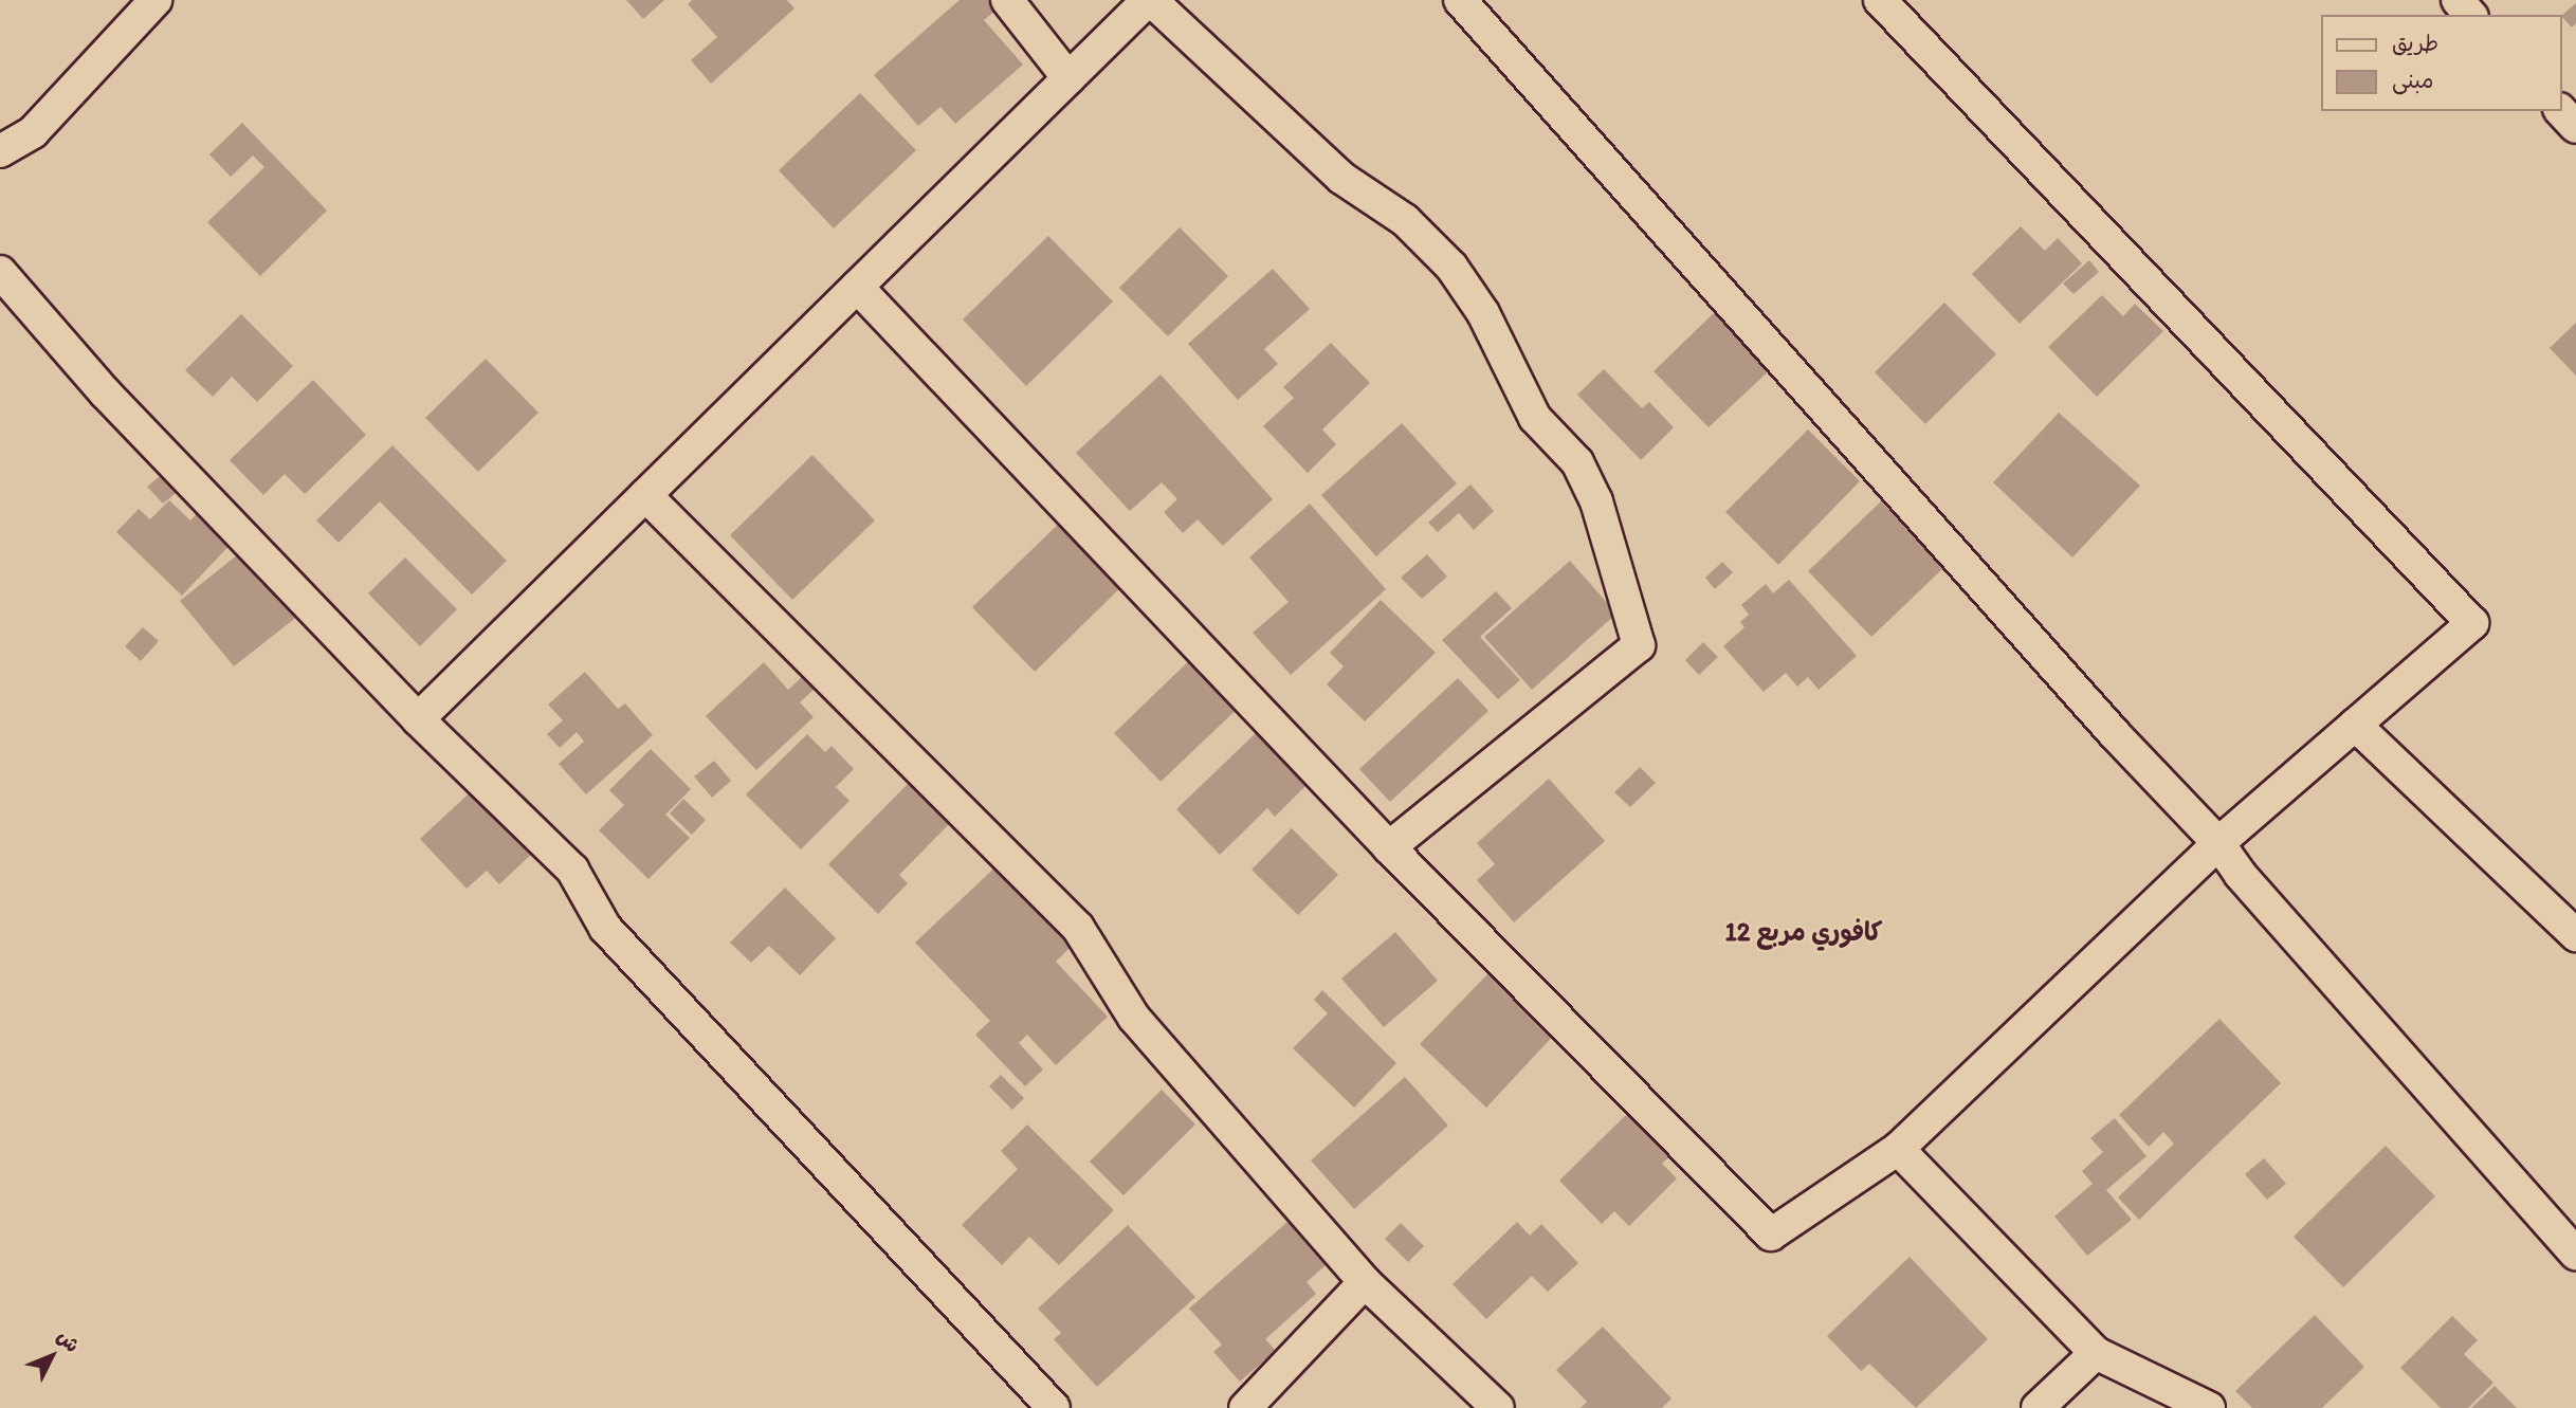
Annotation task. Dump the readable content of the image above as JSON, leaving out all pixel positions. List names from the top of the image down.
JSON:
{
  "districts": ["كافوري مربع 12"],
  "legend": ["طريق", "مبنى"],
  "north": "top right"
}
